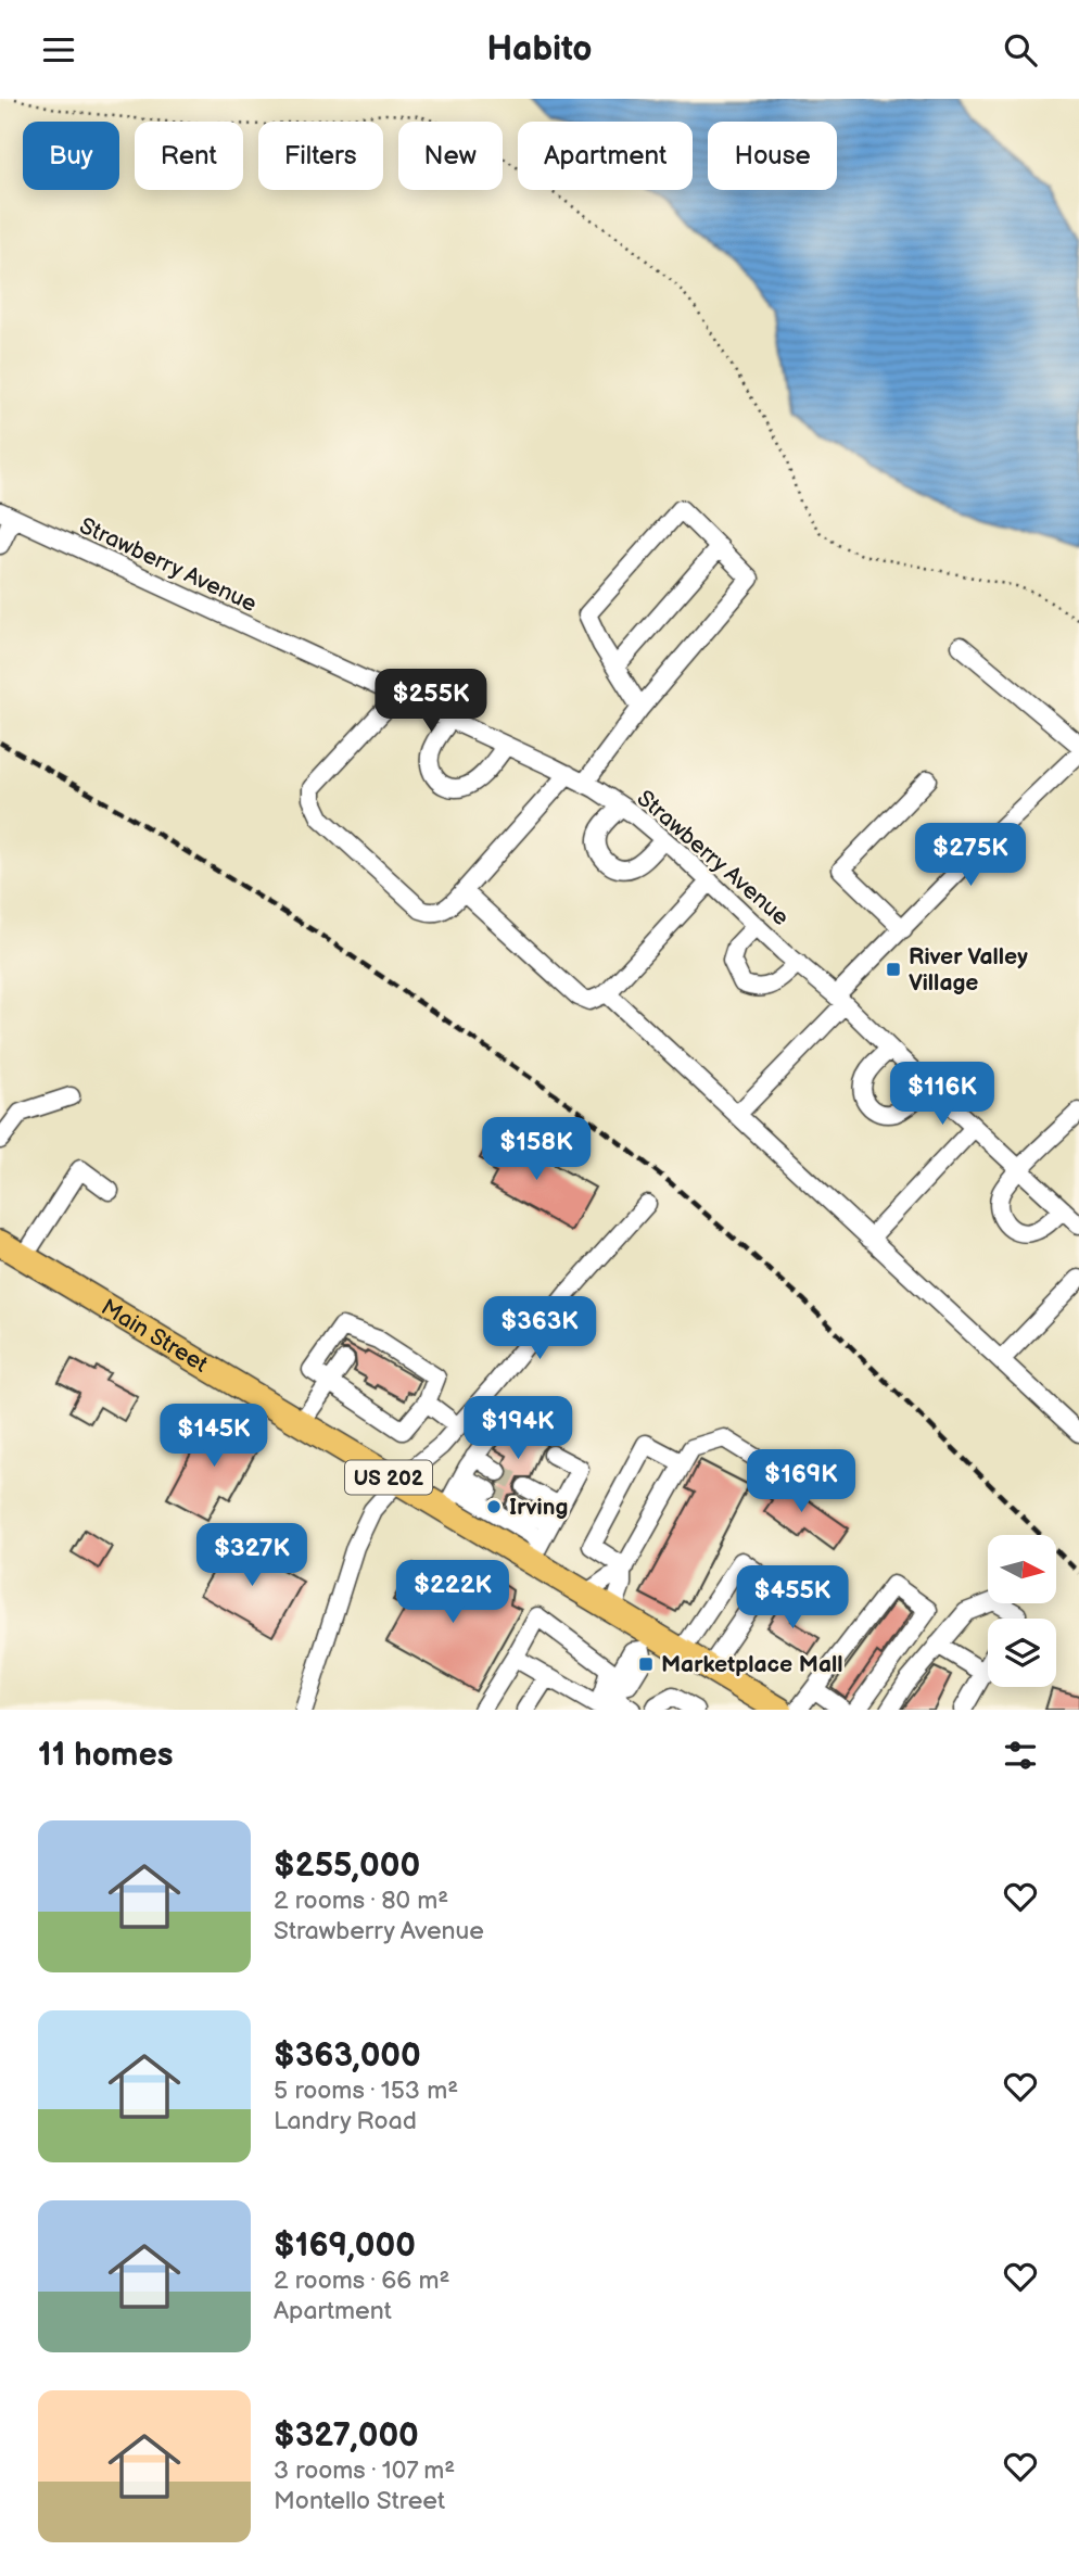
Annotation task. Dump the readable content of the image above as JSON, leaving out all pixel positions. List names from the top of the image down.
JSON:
{
  "streets": {
    "highway": ["Main Street", "US 202"],
    "street": ["Strawberry Avenue"]
  },
  "places": {
    "transit": ["River Valley Village", "Marketplace Mall"],
    "other": ["Irving"]
  },
  "north": "right",
  "page": {
    "header": "Habito",
    "chip": [
      "Buy",
      "Rent",
      "Filters",
      "New",
      "Apartment",
      "House"
    ],
    "price": [
      "$255K",
      "$275K",
      "$116K",
      "$158K",
      "$363K",
      "$194K",
      "$145K",
      "$169K",
      "$327K",
      "$222K",
      "$455K"
    ],
    "heading": "11 homes",
    "list": [
      {
        "name": "$255,000",
        "note": "2 rooms · 80 m² · Strawberry Avenue"
      },
      {
        "name": "$363,000",
        "note": "5 rooms · 153 m² · Landry Road"
      },
      {
        "name": "$169,000",
        "note": "2 rooms · 66 m² · Apartment"
      },
      {
        "name": "$327,000",
        "note": "3 rooms · 107 m² · Montello Street"
      }
    ]
  }
}
